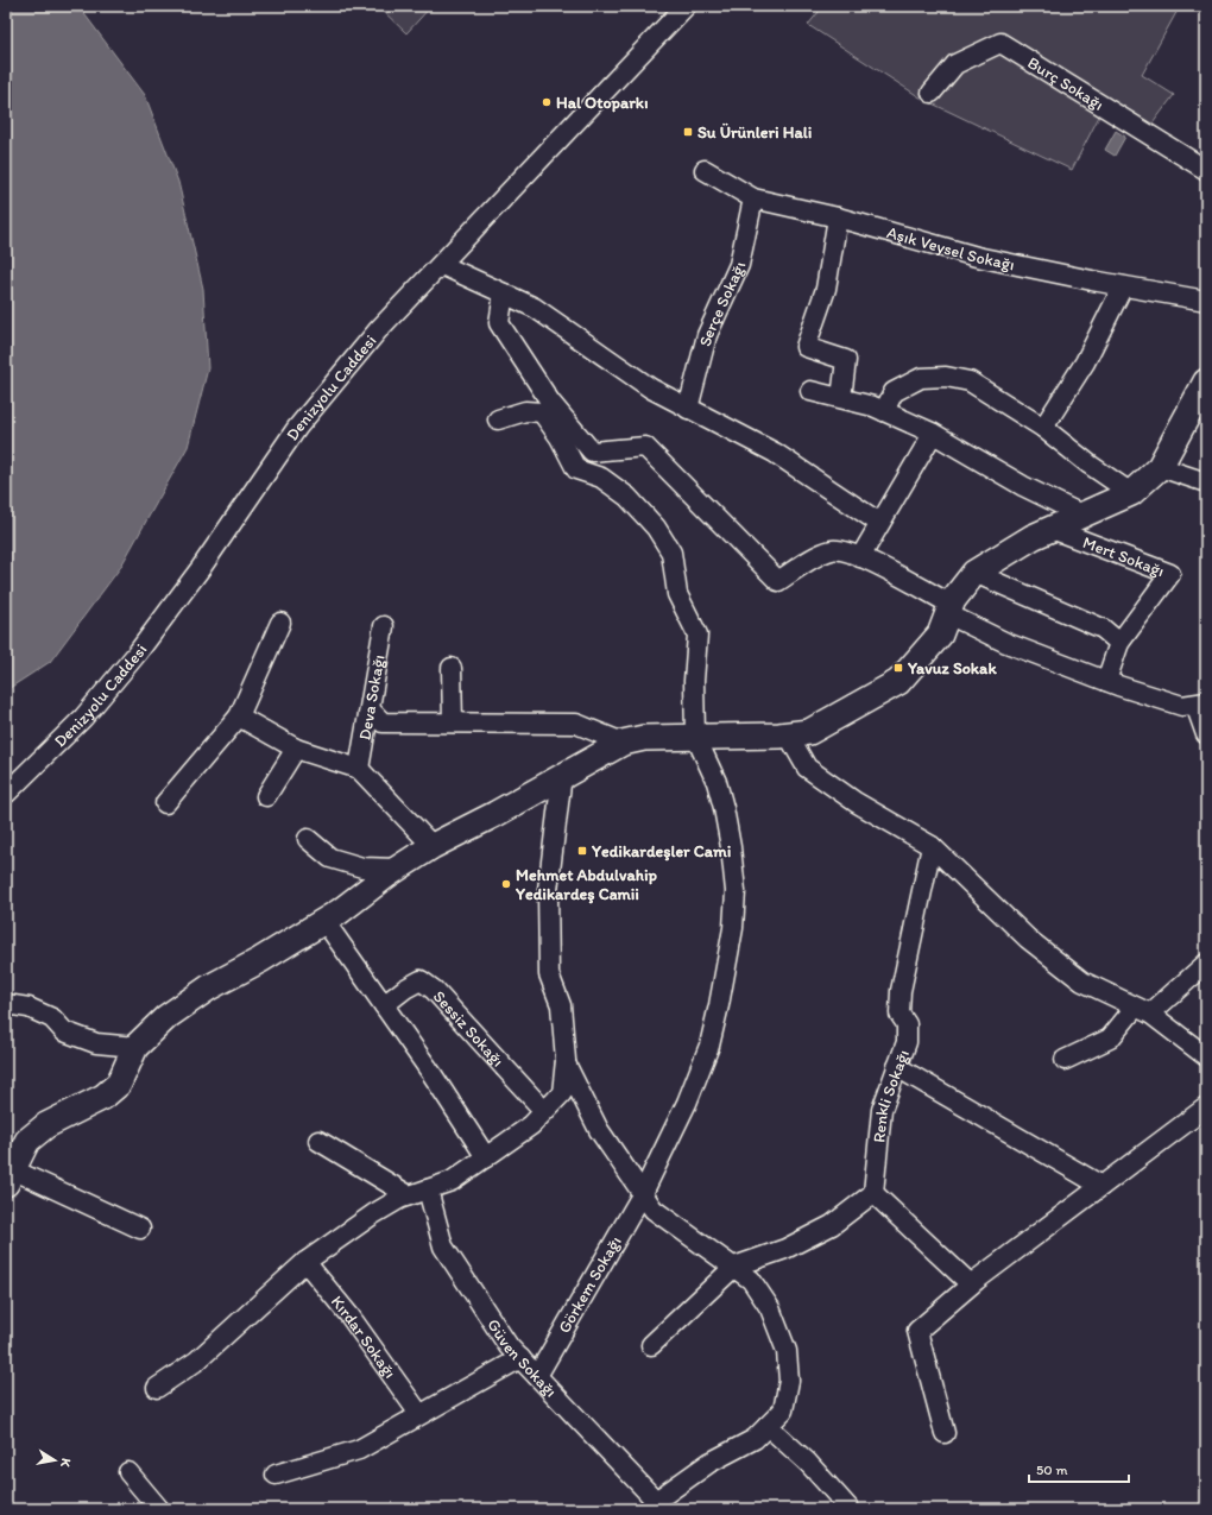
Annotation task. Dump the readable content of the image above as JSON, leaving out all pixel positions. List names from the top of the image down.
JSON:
{
  "streets": {
    "street": [
      "Burç Sokağı",
      "Aşık Veysel Sokağı",
      "Serçe Sokağı",
      "Denizyolu Caddesi",
      "Mert Sokağı",
      "Deva Sokağı",
      "Sessiz Sokağı",
      "Renkli Sokağı",
      "Görkem Sokağı",
      "Kırdar Sokağı",
      "Güven Sokağı"
    ]
  },
  "crossings": [
    ["Aşık Veysel Sokağı", "Serçe Sokağı"],
    ["Görkem Sokağı", "Güven Sokağı"]
  ],
  "places": {
    "other": ["Hal Otoparkı", "Mehmet Abdulvahip Yedikardeş Camii"],
    "transit": ["Su Ürünleri Hali", "Yavuz Sokak", "Yedikardeşler Cami"]
  },
  "scale_bar": "50 m",
  "north": "right"
}
